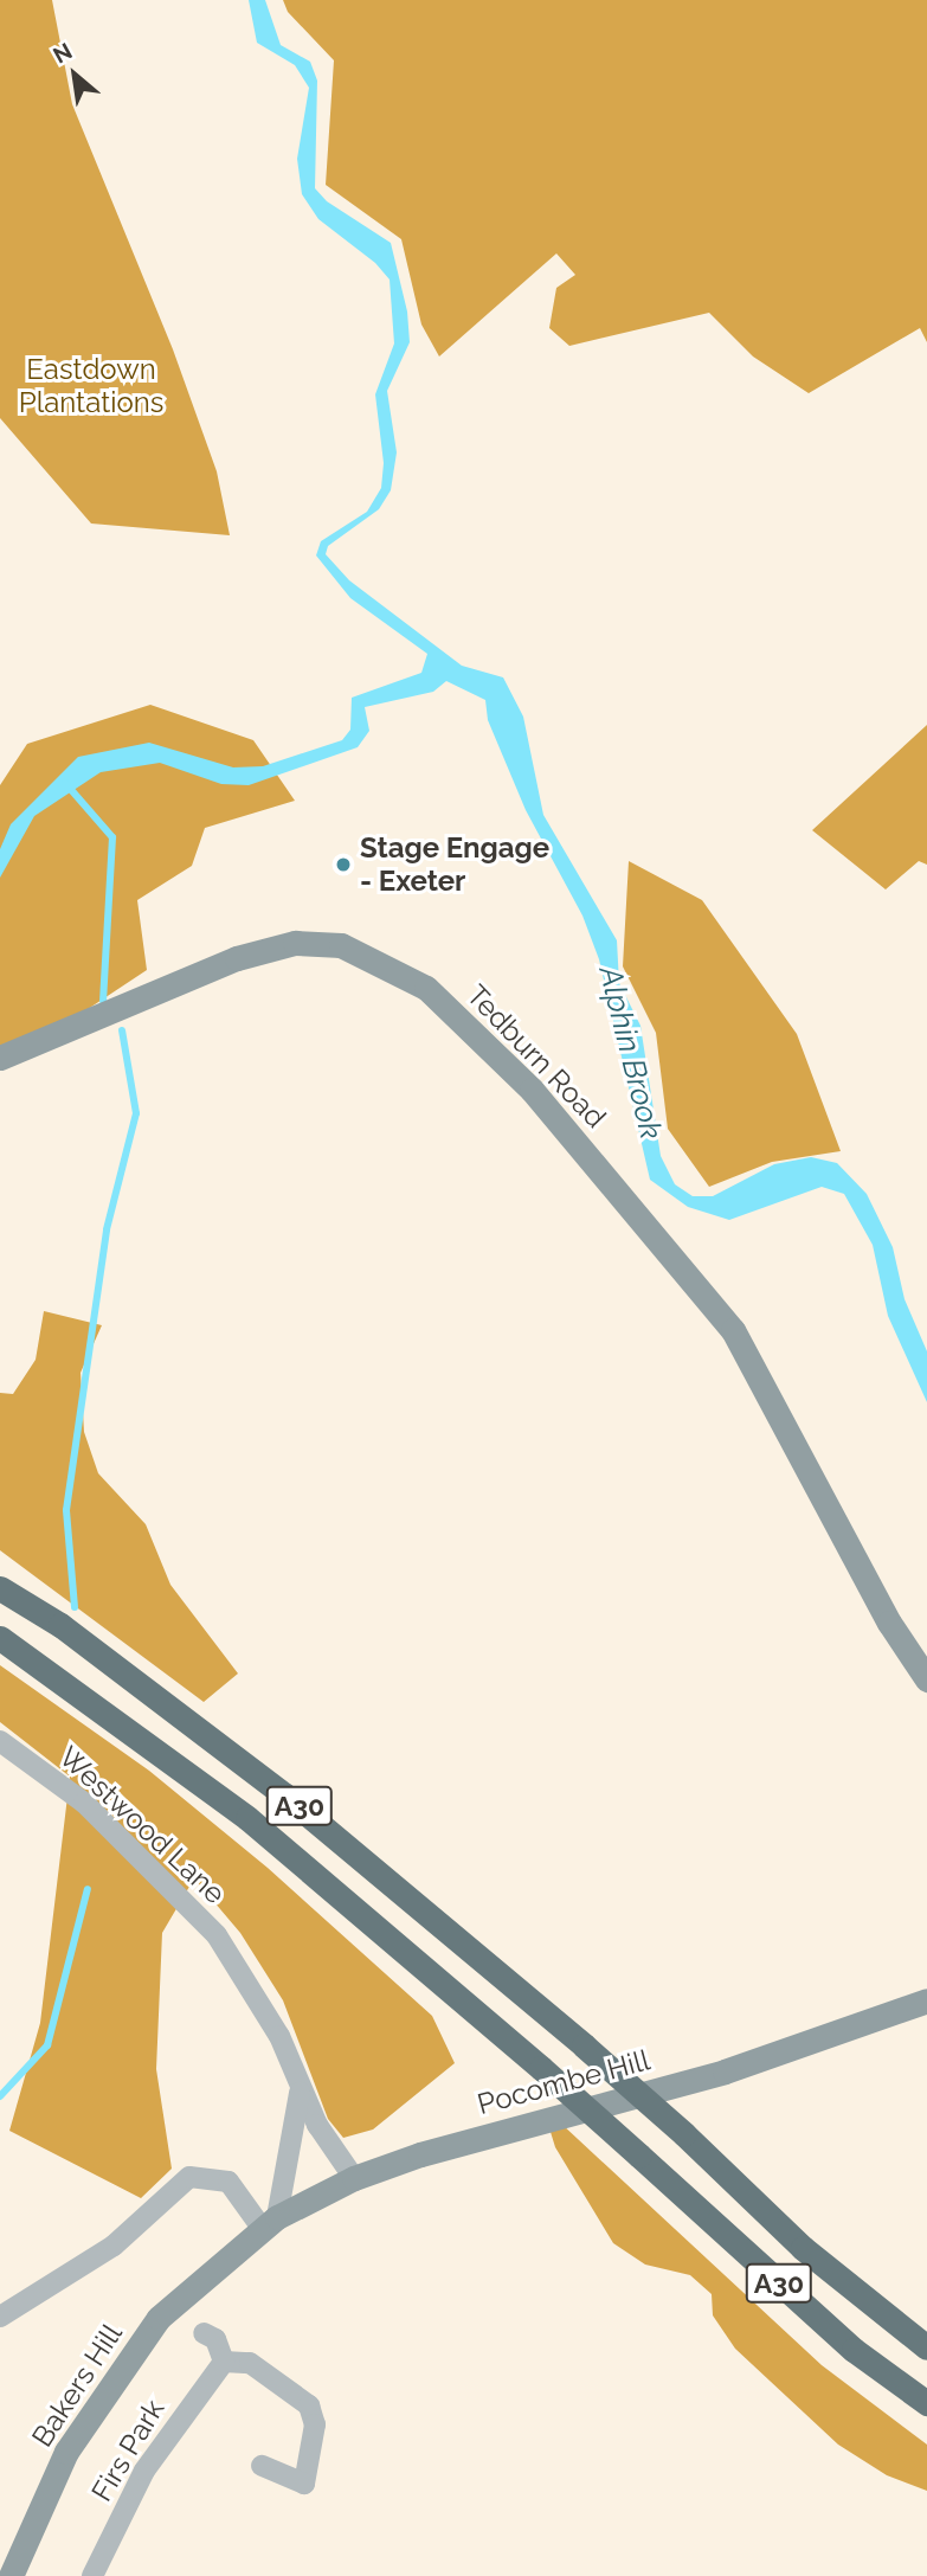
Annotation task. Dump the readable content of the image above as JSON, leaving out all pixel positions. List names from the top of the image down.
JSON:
{
  "streets": {
    "highway": ["A30"],
    "street": [
      "Tedburn Road",
      "Westwood Lane",
      "Pocombe Hill",
      "Bakers Hill",
      "Firs Park"
    ]
  },
  "crossings": [
    ["Westwood Lane", "Pocombe Hill"],
    ["Pocombe Hill", "Bakers Hill"]
  ],
  "water": ["Alphin Brook"],
  "parks": ["Eastdown Plantations"],
  "places": ["Stage Engage - Exeter"],
  "north": "top left"
}
